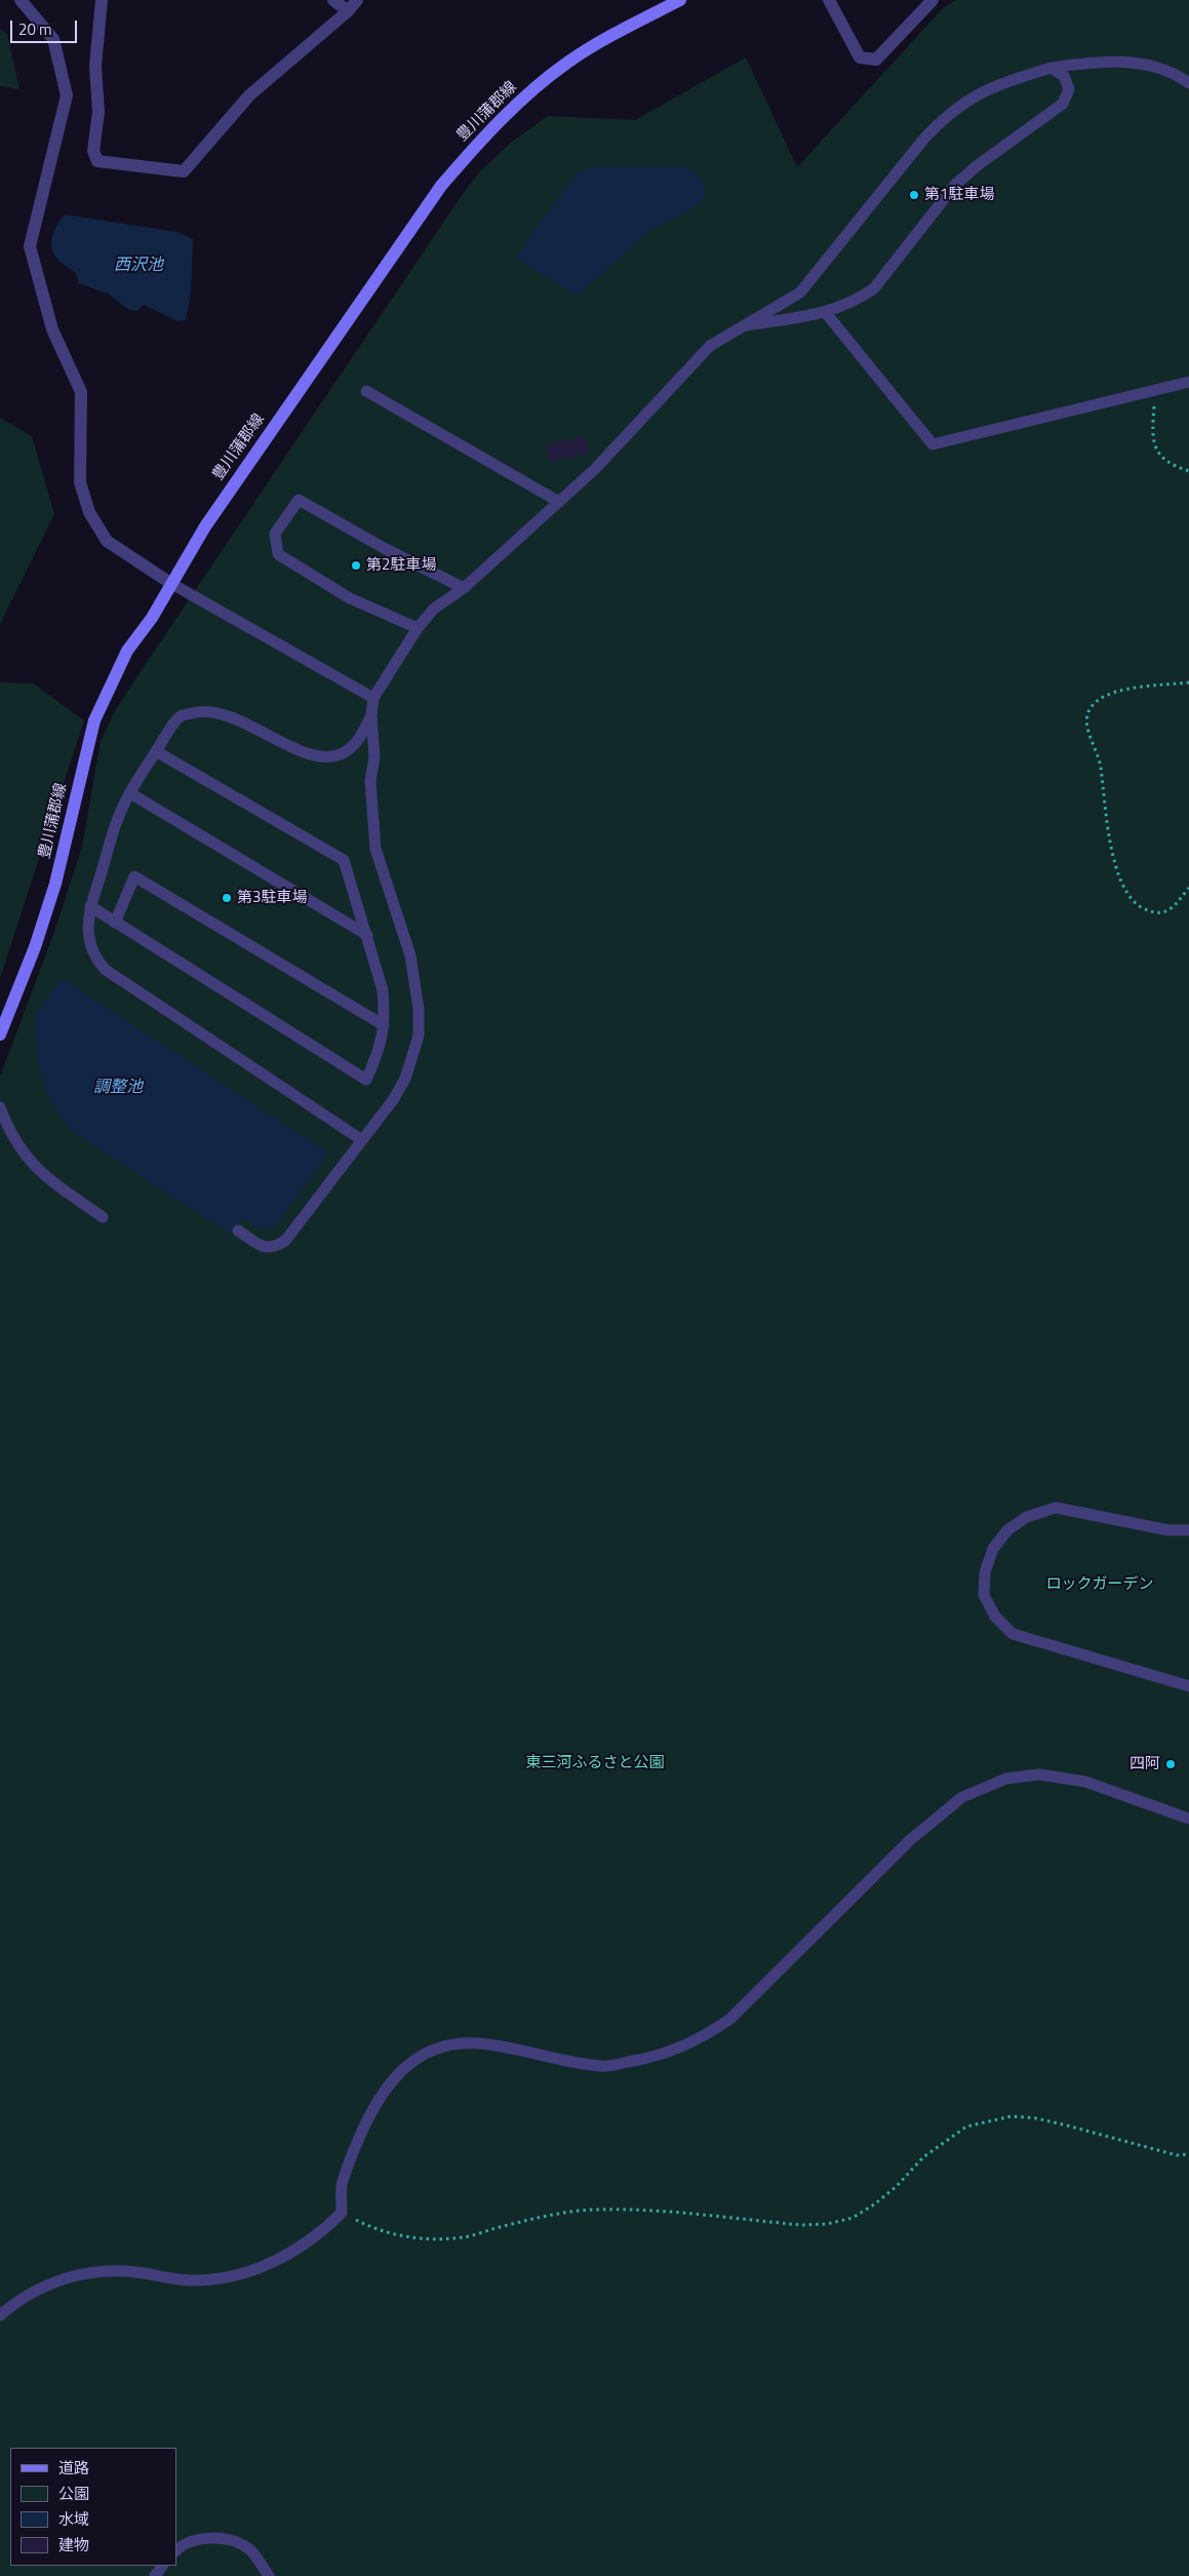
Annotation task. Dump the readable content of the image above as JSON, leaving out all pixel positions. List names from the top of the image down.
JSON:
{
  "streets": {
    "main road": ["豊川蒲郡線"]
  },
  "water": ["西沢池", "調整池"],
  "parks": ["ロックガーデン", "東三河ふるさと公園"],
  "places": [
    "第1駐車場",
    "第2駐車場",
    "第3駐車場",
    "四阿"
  ],
  "legend": [
    "道路",
    "公園",
    "水域",
    "建物"
  ],
  "scale_bar": "20 m"
}
